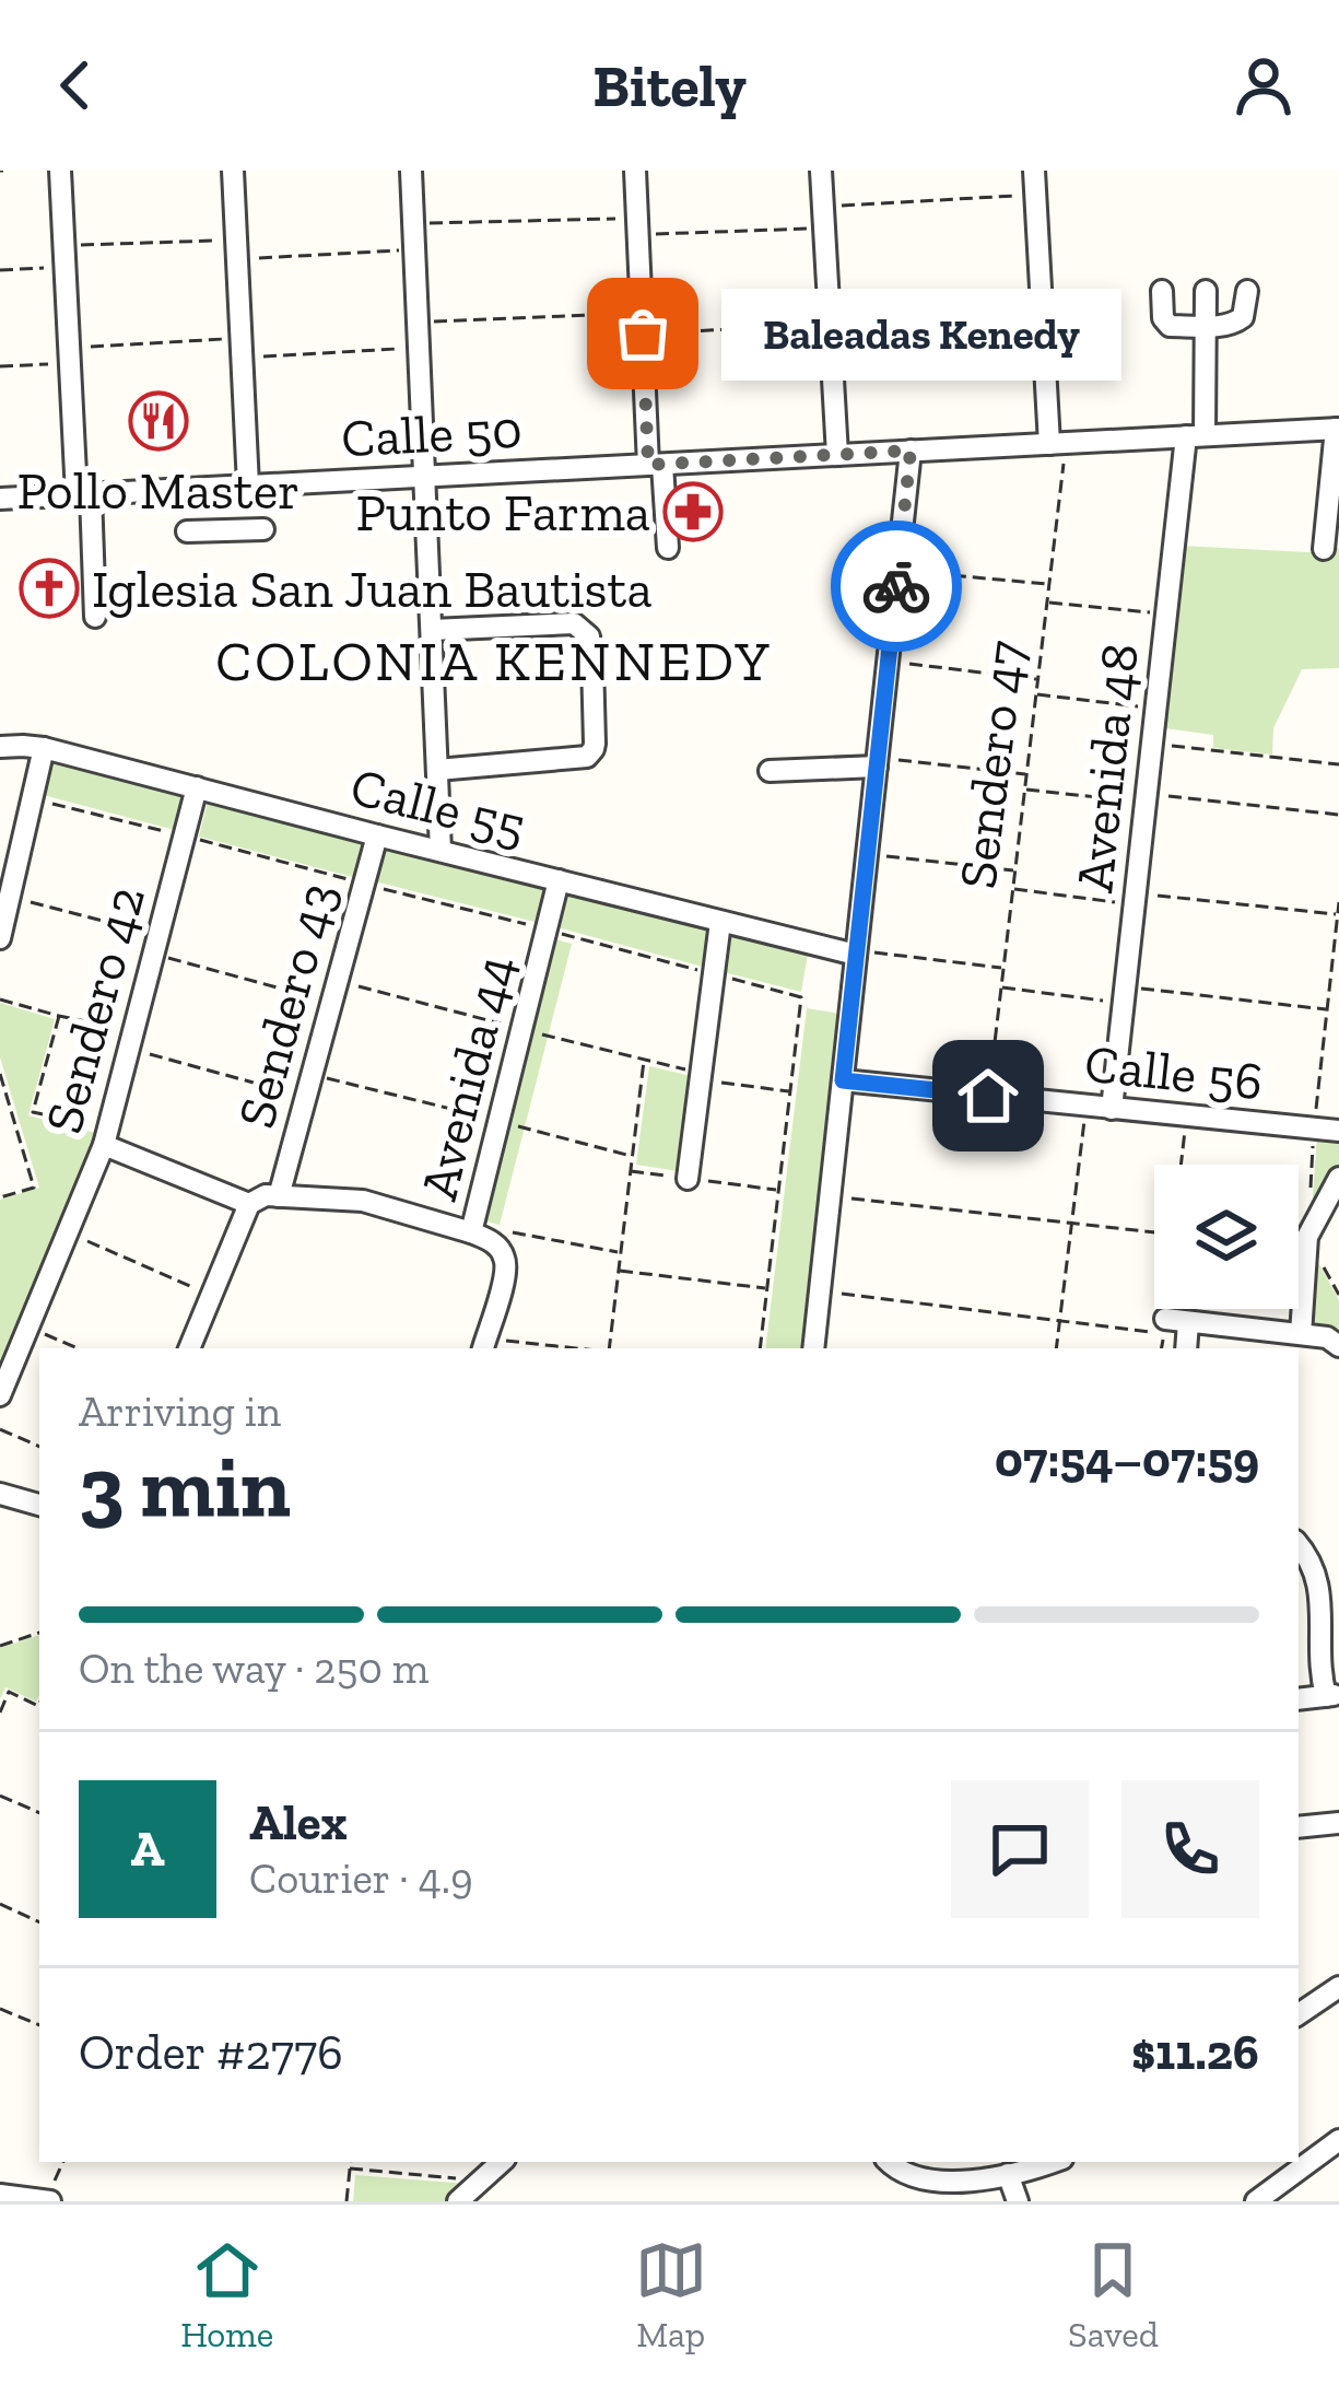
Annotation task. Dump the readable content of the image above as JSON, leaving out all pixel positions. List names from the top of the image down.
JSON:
{
  "streets": {
    "street": [
      "Calle 50",
      "Avenida 48",
      "Calle 55",
      "Sendero 43",
      "Sendero 42",
      "Calle 56",
      "Avenida 44"
    ],
    "path": ["Sendero 47"]
  },
  "crossings": [
    ["Calle 50", "Sendero 47"],
    ["Calle 50", "Avenida 48"],
    ["Sendero 47", "Calle 56"],
    ["Avenida 48", "Calle 56"],
    ["Calle 55", "Sendero 43"],
    ["Calle 55", "Sendero 42"],
    ["Calle 55", "Avenida 44"]
  ],
  "districts": ["COLONIA KENNEDY"],
  "places": {
    "other": ["Baleadas Kenedy"],
    "restaurant": ["Pollo Master"],
    "pharmacy": ["Punto Farma"],
    "church": ["Iglesia San Juan Bautista"]
  },
  "page": {
    "header": "Bitely",
    "bubble": "Baleadas Kenedy",
    "heading": ["3 min", "Arriving in", "07:54–07:59"],
    "panel": [
      "Alex",
      "Courier · 4.9",
      "Order #2776",
      "$11.26"
    ],
    "bar": "On the way · 250 m",
    "round": "A",
    "tabs": ["Home", "Map", "Saved"]
  }
}
